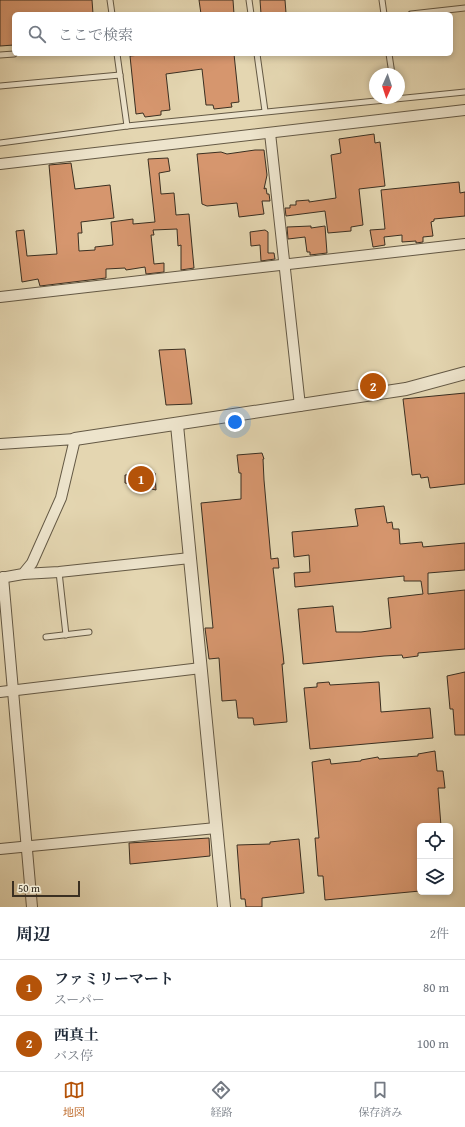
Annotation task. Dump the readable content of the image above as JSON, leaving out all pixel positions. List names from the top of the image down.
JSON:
{
  "scale_bar": "50 m",
  "north": "bottom",
  "page": {
    "search": "ここで検索",
    "pins": ["2", "1"],
    "scale": "50 m",
    "heading": ["周辺", "2件"],
    "list": [
      {
        "mark": "1",
        "name": "ファミリーマート",
        "note": "スーパー",
        "value": "80 m"
      },
      {
        "mark": "2",
        "name": "西真土",
        "note": "バス停",
        "value": "100 m"
      }
    ],
    "nav": ["地図", "経路", "保存済み"]
  }
}
